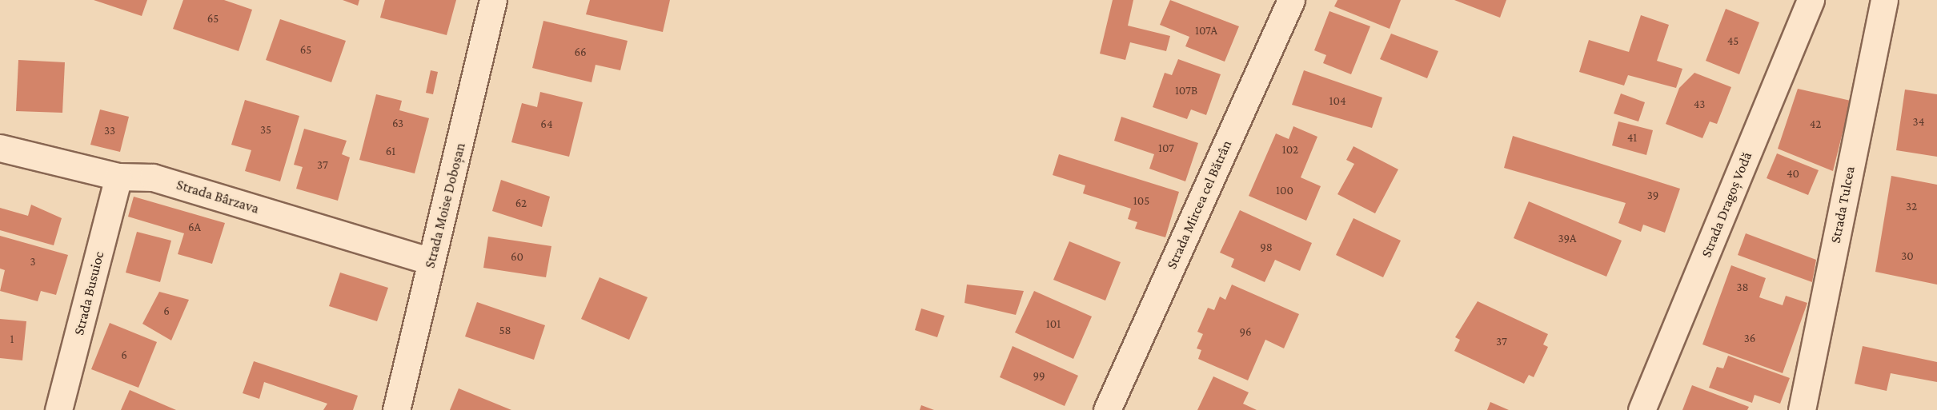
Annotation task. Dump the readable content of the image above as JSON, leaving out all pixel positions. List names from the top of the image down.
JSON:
{
  "streets": {
    "street": [
      "Strada Bârzava",
      "Strada Mircea cel Bătrân",
      "Strada Dragoș Vodă",
      "Strada Tulcea",
      "Strada Moise Doboșan",
      "Strada Busuioc"
    ]
  },
  "crossings": [
    ["Strada Bârzava", "Strada Moise Doboșan"],
    ["Strada Bârzava", "Strada Busuioc"]
  ],
  "house_numbers": [
    "65",
    "107A",
    "45",
    "65",
    "66",
    "107B",
    "104",
    "43",
    "34",
    "63",
    "64",
    "42",
    "35",
    "33",
    "41",
    "107",
    "102",
    "61",
    "37",
    "40",
    "100",
    "39",
    "105",
    "62",
    "32",
    "6A",
    "39A",
    "98",
    "30",
    "60",
    "3",
    "38",
    "6",
    "101",
    "58",
    "96",
    "36",
    "1",
    "37",
    "6",
    "99"
  ]
}
